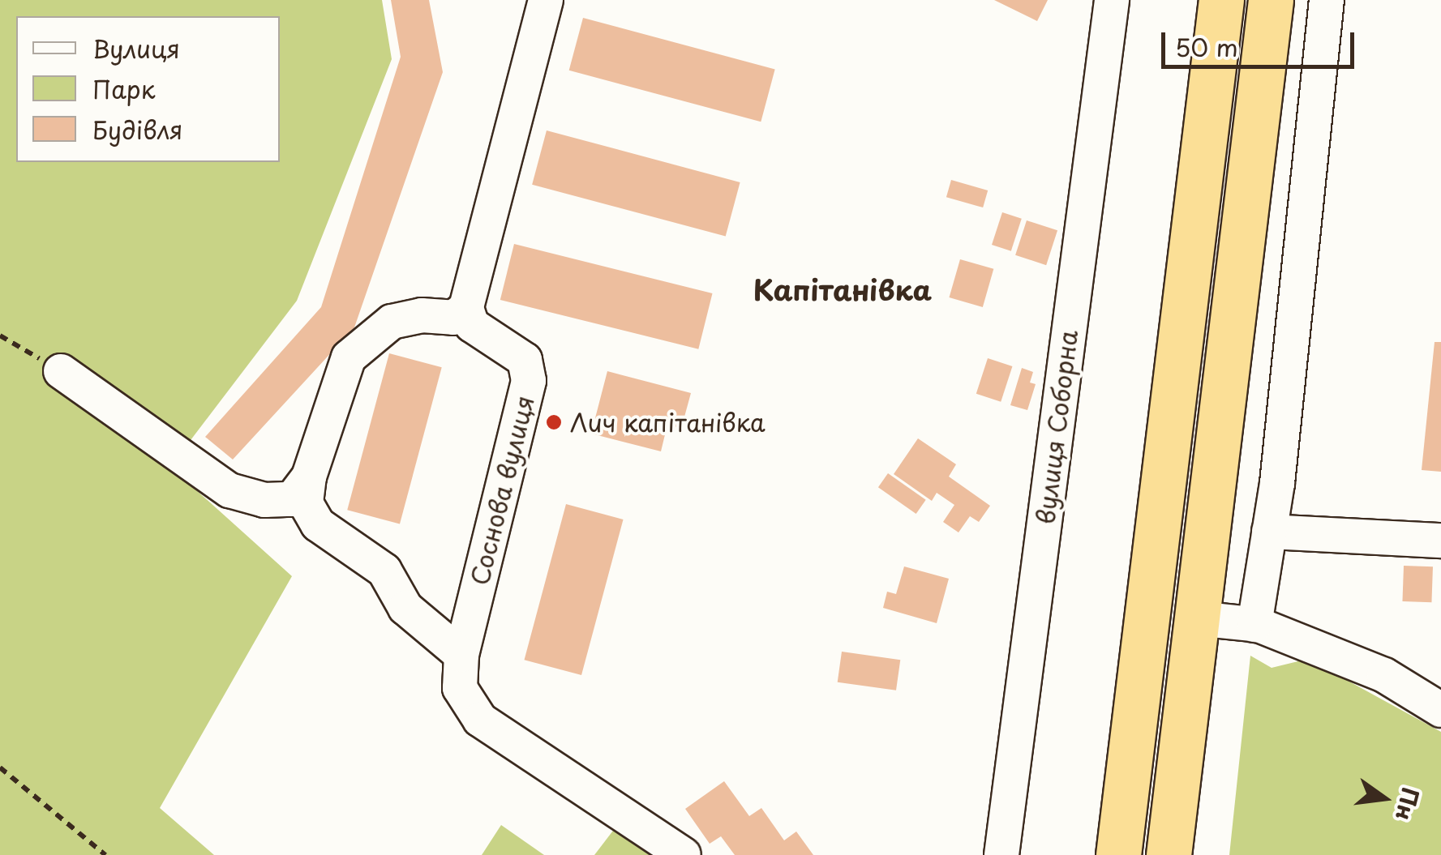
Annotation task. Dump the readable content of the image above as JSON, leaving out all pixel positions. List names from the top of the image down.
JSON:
{
  "streets": {
    "street": ["вулиця Соборна", "Соснова вулиця"]
  },
  "districts": ["Капітанівка"],
  "places": ["Лич капітанівка"],
  "legend": ["Вулиця", "Парк", "Будівля"],
  "scale_bar": "50 m",
  "north": "right"
}
